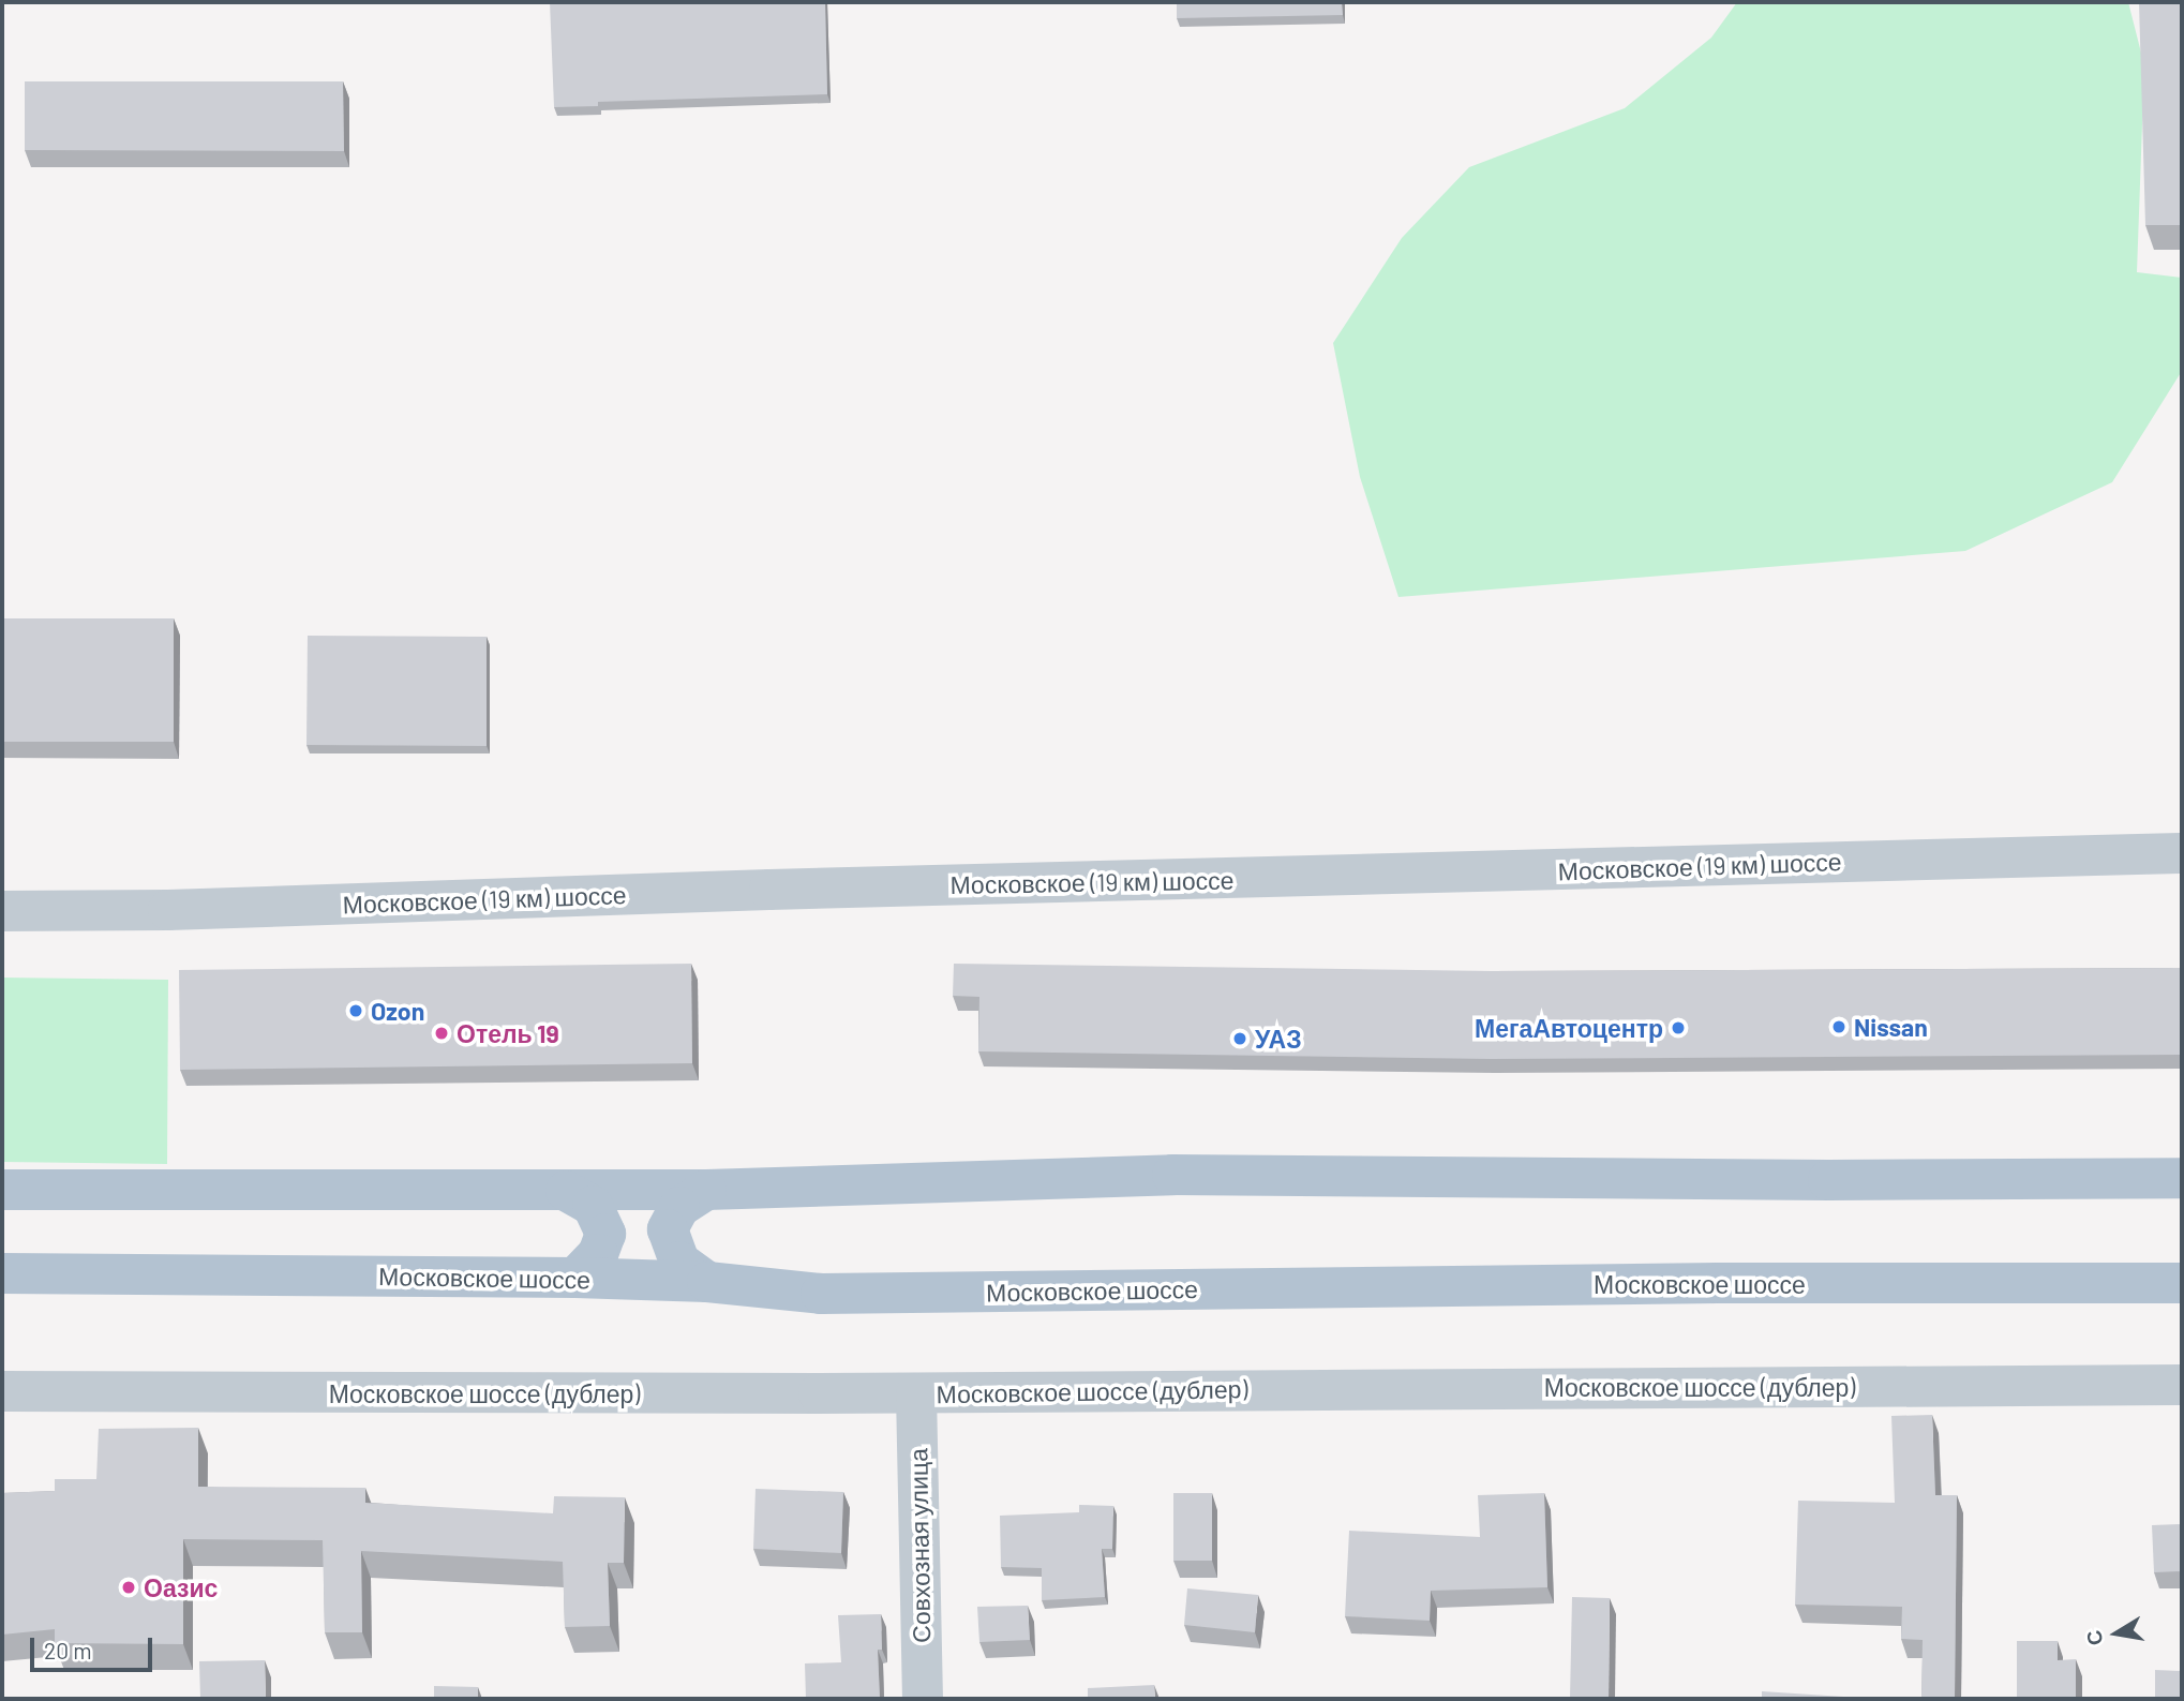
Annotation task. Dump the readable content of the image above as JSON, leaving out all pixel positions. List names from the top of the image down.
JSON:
{
  "streets": {
    "main road": ["Московское шоссе"],
    "street": ["Московское (19 км) шоссе", "Московское шоссе (дублер)", "Совхозная улица"]
  },
  "crossings": [
    ["Московское шоссе (дублер)", "Совхозная улица"]
  ],
  "places": [
    "Ozon",
    "Nissan",
    "МегаАвтоцентр",
    "Отель 19",
    "УАЗ",
    "Оазис"
  ],
  "scale_bar": "20 m",
  "north": "left"
}
